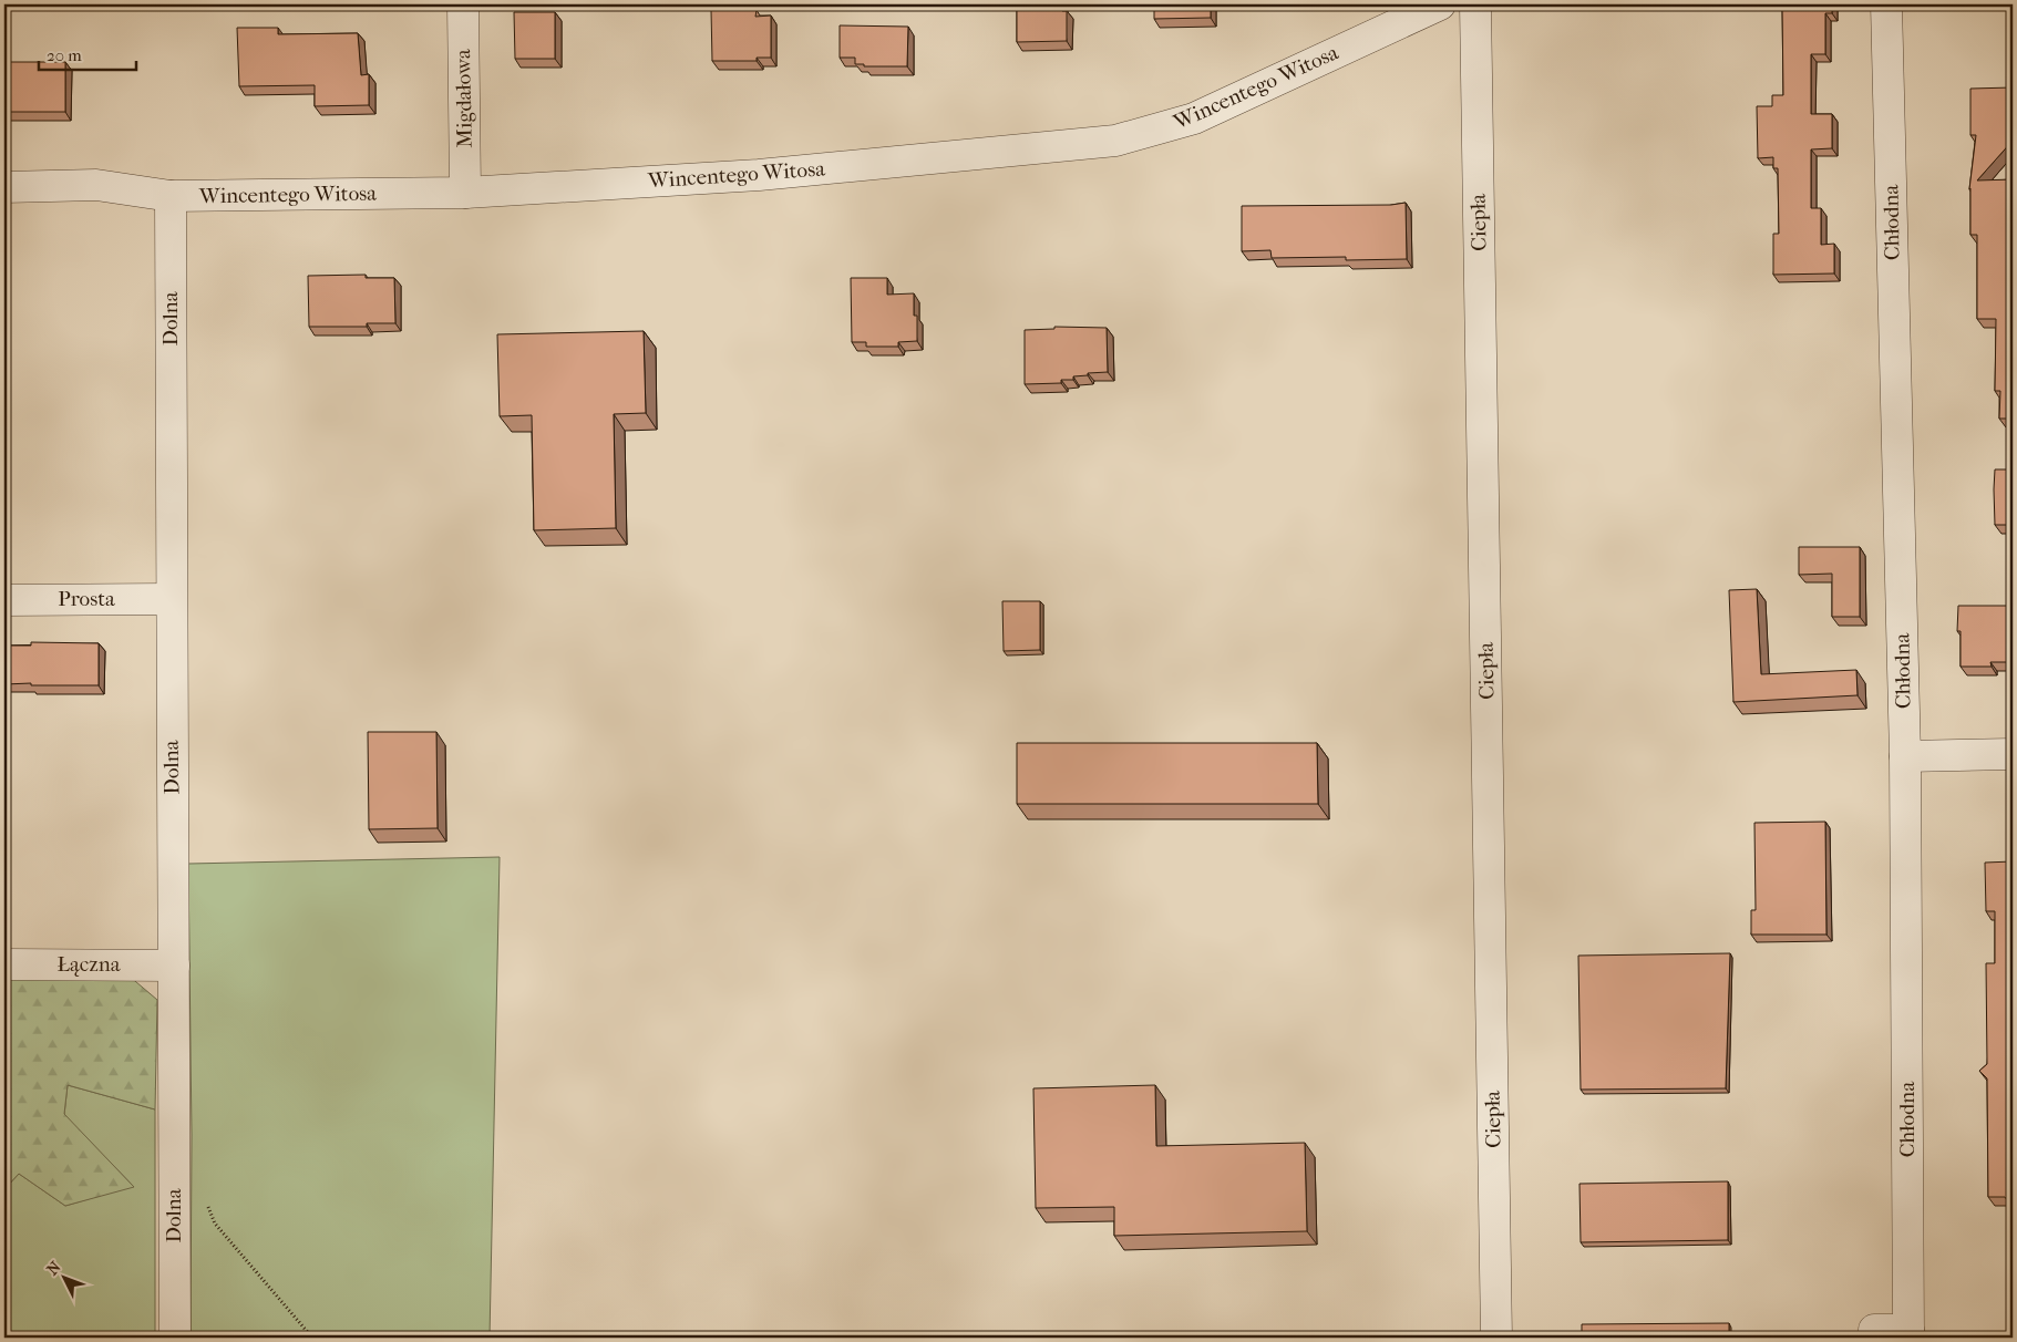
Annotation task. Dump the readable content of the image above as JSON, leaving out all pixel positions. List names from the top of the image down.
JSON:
{
  "streets": {
    "street": [
      "Wincentego Witosa",
      "Migdałowa",
      "Ciepła",
      "Chłodna",
      "Dolna",
      "Prosta",
      "Łączna"
    ]
  },
  "crossings": [
    ["Wincentego Witosa", "Migdałowa"],
    ["Wincentego Witosa", "Dolna"],
    ["Dolna", "Prosta"],
    ["Dolna", "Łączna"]
  ],
  "scale_bar": "20 m",
  "north": "top left"
}
